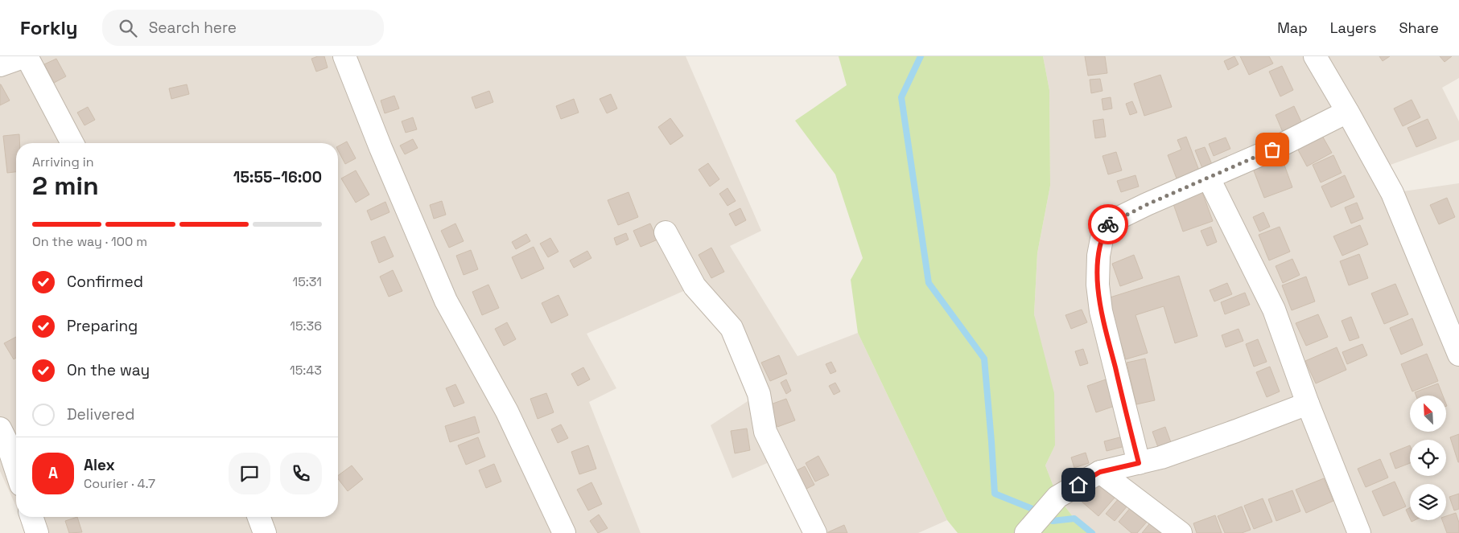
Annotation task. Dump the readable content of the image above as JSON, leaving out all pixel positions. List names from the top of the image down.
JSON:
{
  "north": "top left",
  "page": {
    "header": "Forkly",
    "search": "Search here",
    "nav": ["Map", "Layers", "Share"],
    "heading": ["2 min", "Arriving in", "15:55–16:00"],
    "panel": ["Alex", "Courier · 4.7"],
    "bar": "On the way · 100 m",
    "list": [
      ["Confirmed", "15:31"],
      ["Preparing", "15:36"],
      ["On the way", "15:43"],
      "Delivered"
    ],
    "round": "A"
  }
}
